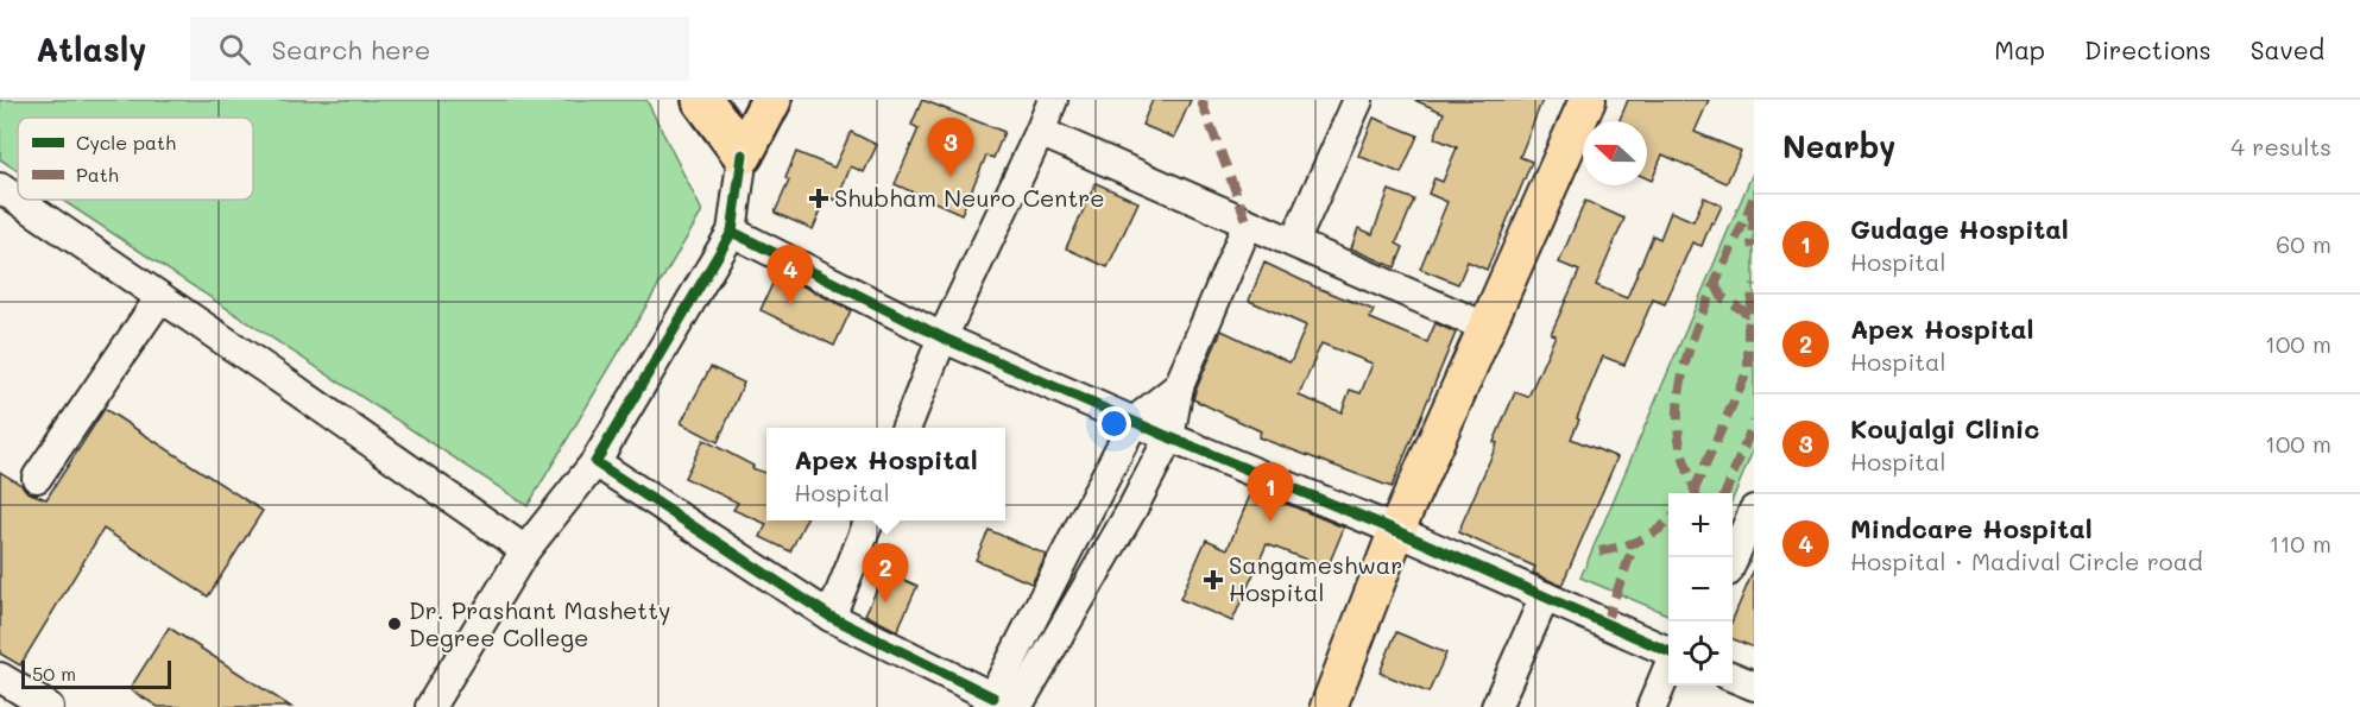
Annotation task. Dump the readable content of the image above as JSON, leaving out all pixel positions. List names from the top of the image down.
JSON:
{
  "places": {
    "health": ["Shubham Neuro Centre", "Sangameshwar Hospital"],
    "other": ["Dr. Prashant Mashetty Degree College"]
  },
  "legend": ["Cycle path", "Path"],
  "scale_bar": "50 m",
  "north": "left",
  "page": {
    "header": "Atlasly",
    "search": "Search here",
    "nav": ["Map", "Directions", "Saved"],
    "heading": ["Nearby", "4 results"],
    "pins": [
      "3",
      "4",
      "1",
      "2"
    ],
    "list": [
      {
        "mark": "1",
        "name": "Gudage Hospital",
        "note": "Hospital",
        "value": "60 m"
      },
      {
        "mark": "2",
        "name": "Apex Hospital",
        "note": "Hospital",
        "value": "100 m"
      },
      {
        "mark": "3",
        "name": "Koujalgi Clinic",
        "note": "Hospital",
        "value": "100 m"
      },
      {
        "mark": "4",
        "name": "Mindcare Hospital",
        "note": "Hospital · Madival Circle road",
        "value": "110 m"
      }
    ],
    "popup": ["Apex Hospital", "Hospital"],
    "map_buttons": ["+", "−"],
    "scale": "50 m"
  }
}
